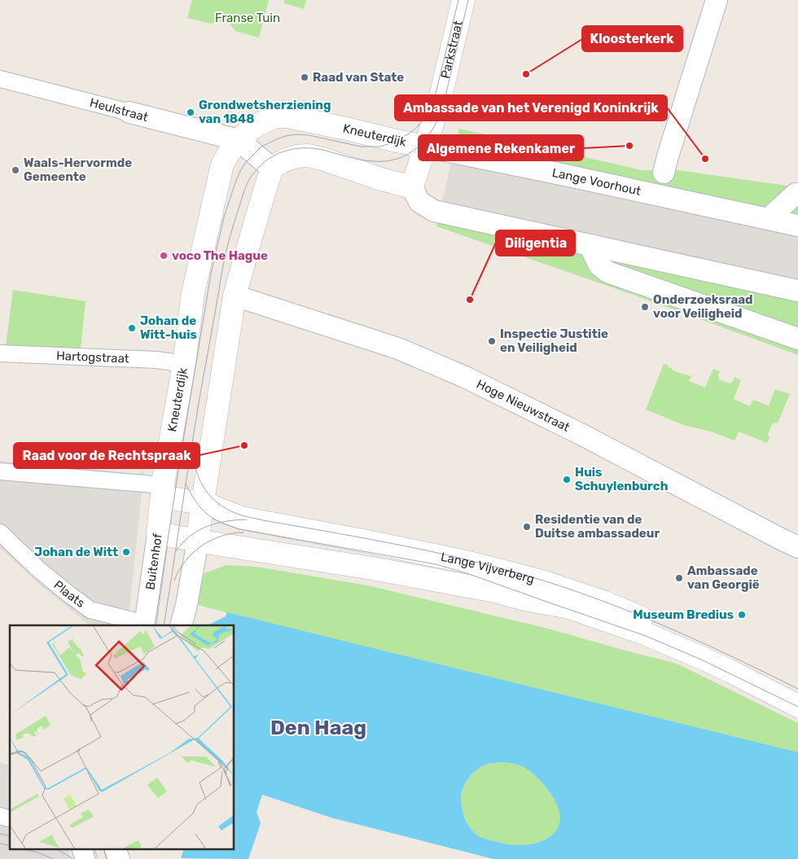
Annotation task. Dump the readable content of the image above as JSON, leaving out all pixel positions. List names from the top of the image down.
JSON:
{
  "streets": {
    "street": [
      "Parkstraat",
      "Heulstraat",
      "Kneuterdijk",
      "Lange Voorhout",
      "Hartogstraat",
      "Hoge Nieuwstraat",
      "Buitenhof",
      "Lange Vijverberg",
      "Plaats"
    ]
  },
  "crossings": [
    ["Parkstraat", "Kneuterdijk"],
    ["Parkstraat", "Lange Voorhout"],
    ["Heulstraat", "Kneuterdijk"],
    ["Kneuterdijk", "Lange Voorhout"],
    ["Kneuterdijk", "Hartogstraat"],
    ["Kneuterdijk", "Buitenhof"],
    ["Kneuterdijk", "Lange Vijverberg"],
    ["Buitenhof", "Lange Vijverberg"],
    ["Buitenhof", "Plaats"]
  ],
  "districts": ["Den Haag"],
  "parks": ["Franse Tuin"],
  "places": [
    "Kloosterkerk",
    "Raad van State",
    "Grondwetsherziening van 1848",
    "Algemene Rekenkamer",
    "Ambassade van het Verenigd Koninkrijk",
    "Waals-Hervormde Gemeente",
    "voco The Hague",
    "Diligentia",
    "Onderzoeksraad voor Veiligheid",
    "Johan de Witt-huis",
    "Inspectie Justitie en Veiligheid",
    "Raad voor de Rechtspraak",
    "Huis Schuylenburch",
    "Residentie van de Duitse ambassadeur",
    "Johan de Witt",
    "Ambassade van Georgië",
    "Museum Bredius"
  ]
}
